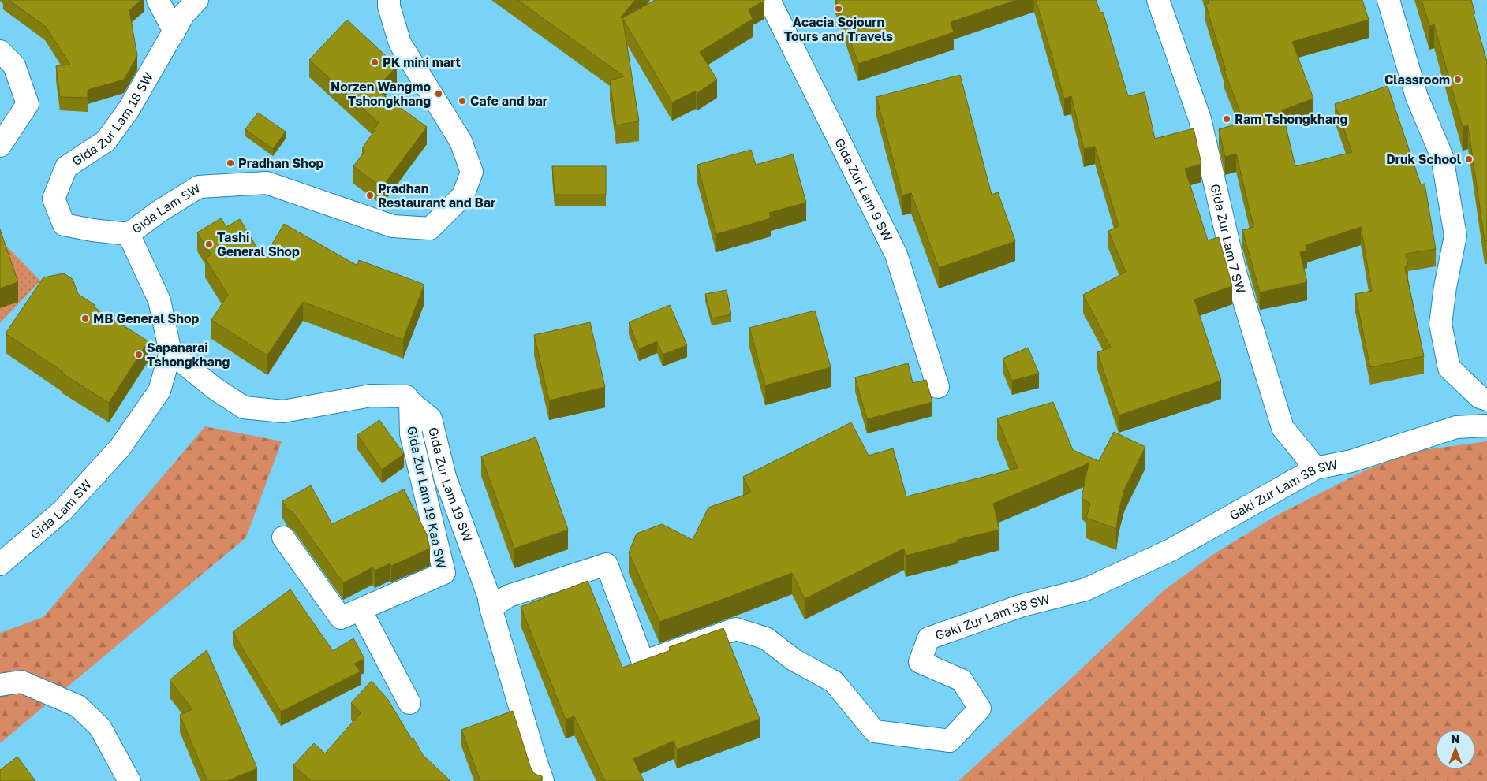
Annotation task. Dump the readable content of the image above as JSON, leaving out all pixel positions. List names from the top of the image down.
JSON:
{
  "streets": {
    "street": [
      "Gida Zur Lam 18 SW",
      "Gida Zur Lam 9 SW",
      "Gida Lam SW",
      "Gida Zur Lam 7 SW",
      "Gida Zur Lam 19 SW",
      "Gaki Zur Lam 38 SW",
      "Gida Zur Lam 19 Kaa SW"
    ]
  },
  "crossings": [
    ["Gida Zur Lam 18 SW", "Gida Lam SW"],
    ["Gida Lam SW", "Gida Zur Lam 19 SW"],
    ["Gida Zur Lam 7 SW", "Gaki Zur Lam 38 SW"],
    ["Gida Zur Lam 19 SW", "Gaki Zur Lam 38 SW"],
    ["Gida Zur Lam 19 SW", "Gida Zur Lam 19 Kaa SW"]
  ],
  "places": [
    "Acacia Sojourn Tours and Travels",
    "PK mini mart",
    "Classroom",
    "Norzen Wangmo Tshongkhang",
    "Cafe and bar",
    "Ram Tshongkhang",
    "Druk School",
    "Pradhan Shop",
    "Pradhan Restaurant and Bar",
    "Tashi General Shop",
    "MB General Shop",
    "Sapanarai Tshongkhang"
  ],
  "north": "top"
}
